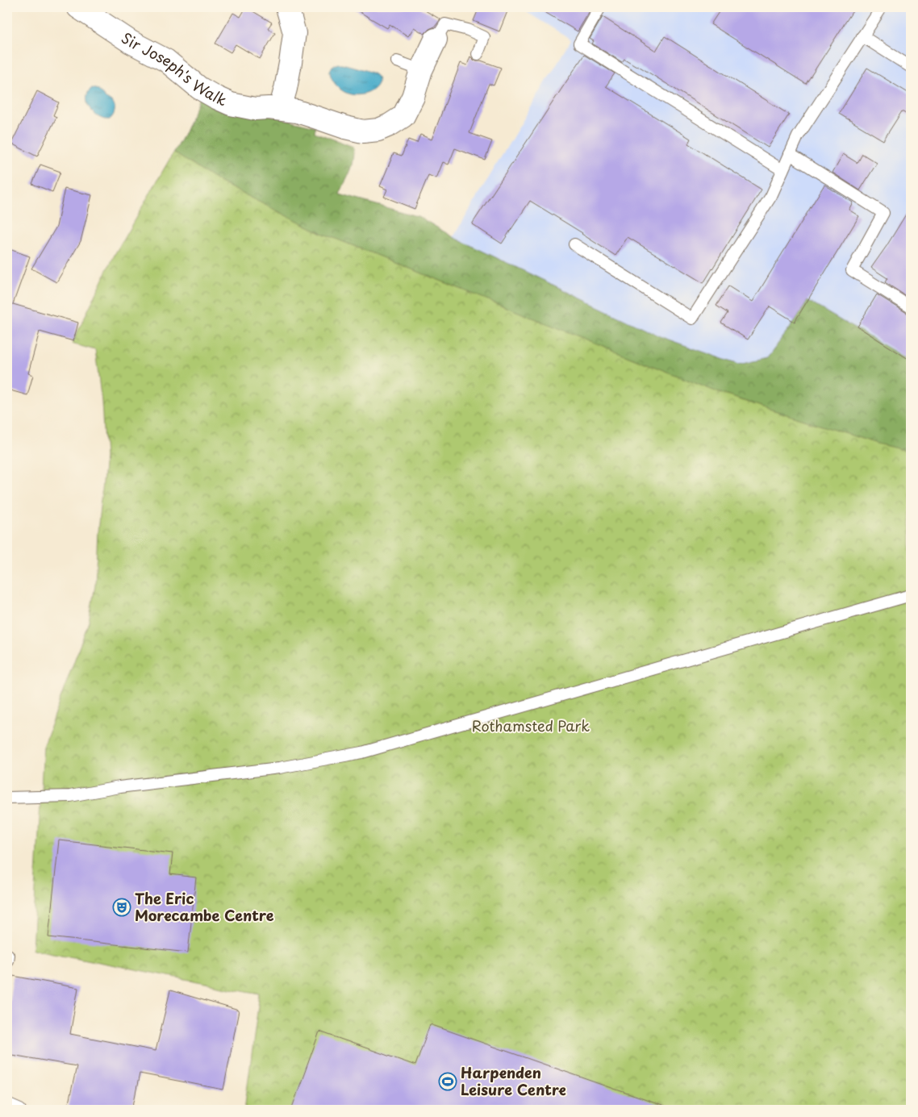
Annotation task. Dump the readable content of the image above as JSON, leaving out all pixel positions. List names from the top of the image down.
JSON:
{
  "streets": {
    "street": ["Sir Joseph's Walk"]
  },
  "parks": ["Rothamsted Park"],
  "places": {
    "theatre": ["The Eric Morecambe Centre"],
    "sports": ["Harpenden Leisure Centre"]
  }
}
